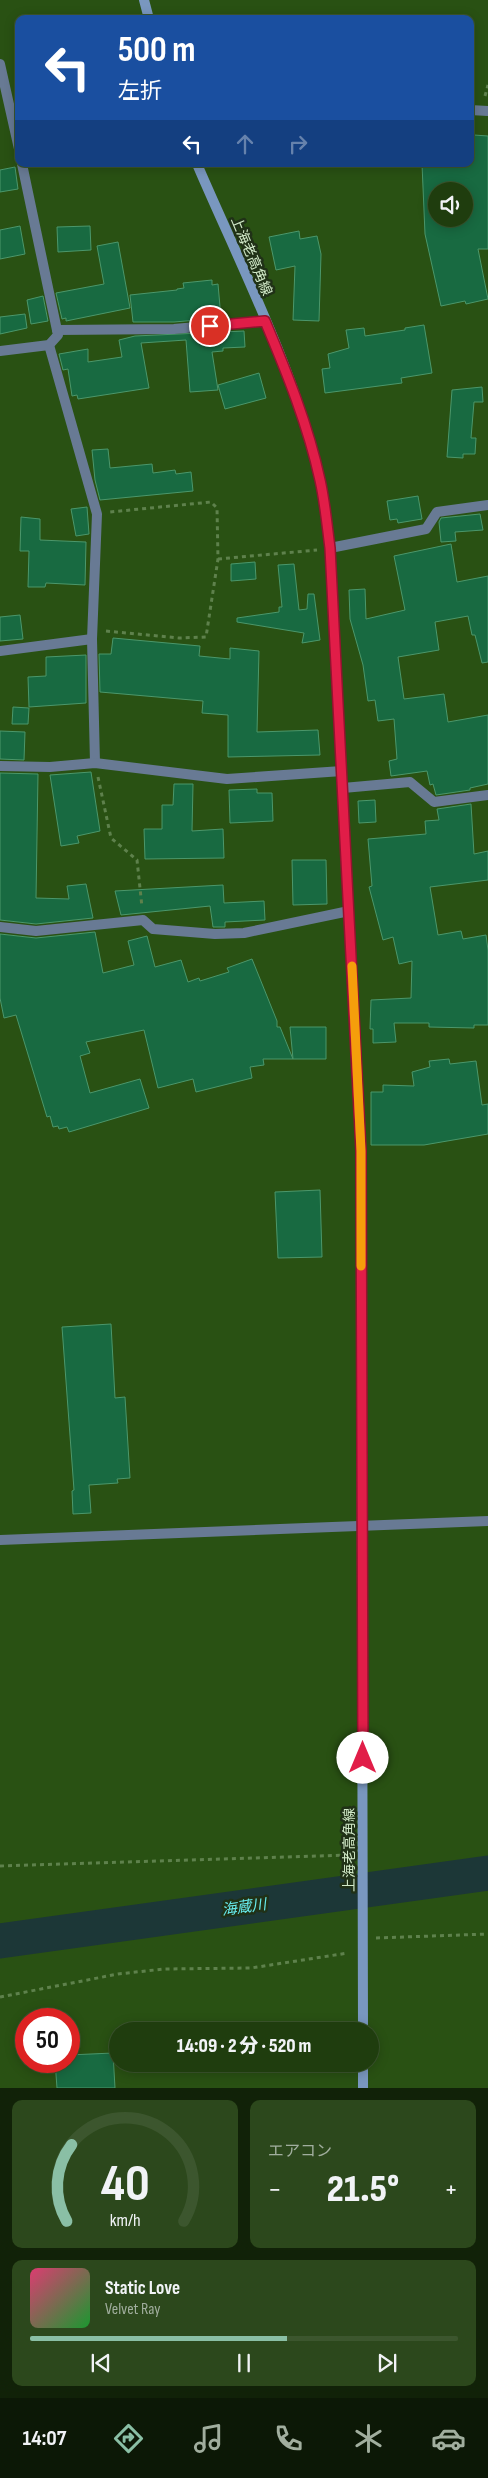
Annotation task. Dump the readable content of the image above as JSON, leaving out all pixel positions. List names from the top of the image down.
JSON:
{
  "streets": {
    "main road": ["上海老高角線"]
  },
  "water": ["海蔵川"],
  "page": {
    "turn": ["500 m", "左折"],
    "limit": "50",
    "trip": "14:09 · 2 分 · 520 m",
    "tile": "エアコン",
    "heat": ["−", "21.5°", "+"],
    "song": ["Static Love", "Velvet Ray"],
    "tabs": "14:07",
    "gauge": ["40", "km/h"]
  }
}
